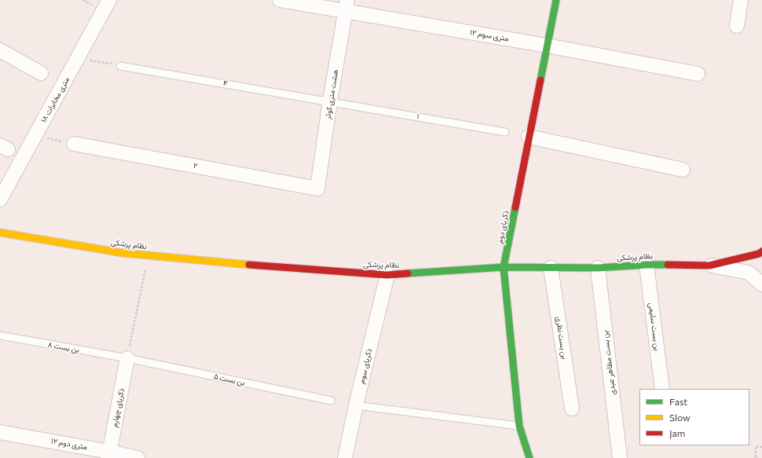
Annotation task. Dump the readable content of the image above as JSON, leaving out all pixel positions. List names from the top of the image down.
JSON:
{
  "streets": {
    "street": [
      "۱۲ متری سوم",
      "هشت متری کوثر",
      "۱۸ متری مخابرات",
      "۲",
      "ذکریای دوم",
      "نظام پزشکی",
      "بن بست سلیمی",
      "بن بست نظری",
      "بن بست مظاهر عبدی",
      "ذکریای سوم",
      "ذکریای چهارم",
      "۱۲ متری دوم"
    ],
    "lane": [
      "۴",
      "۱",
      "بن بست ۸",
      "بن بست ۵"
    ]
  },
  "crossings": [
    ["۱۲ متری سوم", "هشت متری کوثر"],
    ["۱۲ متری سوم", "ذکریای دوم"],
    ["۴", "هشت متری کوثر"],
    ["۴", "۱"],
    ["هشت متری کوثر", "۱"],
    ["هشت متری کوثر", "۲"],
    ["ذکریای دوم", "نظام پزشکی"],
    ["نظام پزشکی", "بن بست سلیمی"],
    ["نظام پزشکی", "بن بست نظری"],
    ["نظام پزشکی", "بن بست مظاهر عبدی"],
    ["نظام پزشکی", "ذکریای سوم"],
    ["بن بست ۸", "بن بست ۵"],
    ["بن بست ۸", "ذکریای چهارم"],
    ["بن بست ۵", "ذکریای چهارم"],
    ["ذکریای چهارم", "۱۲ متری دوم"]
  ],
  "legend": ["Fast", "Slow", "Jam"]
}
